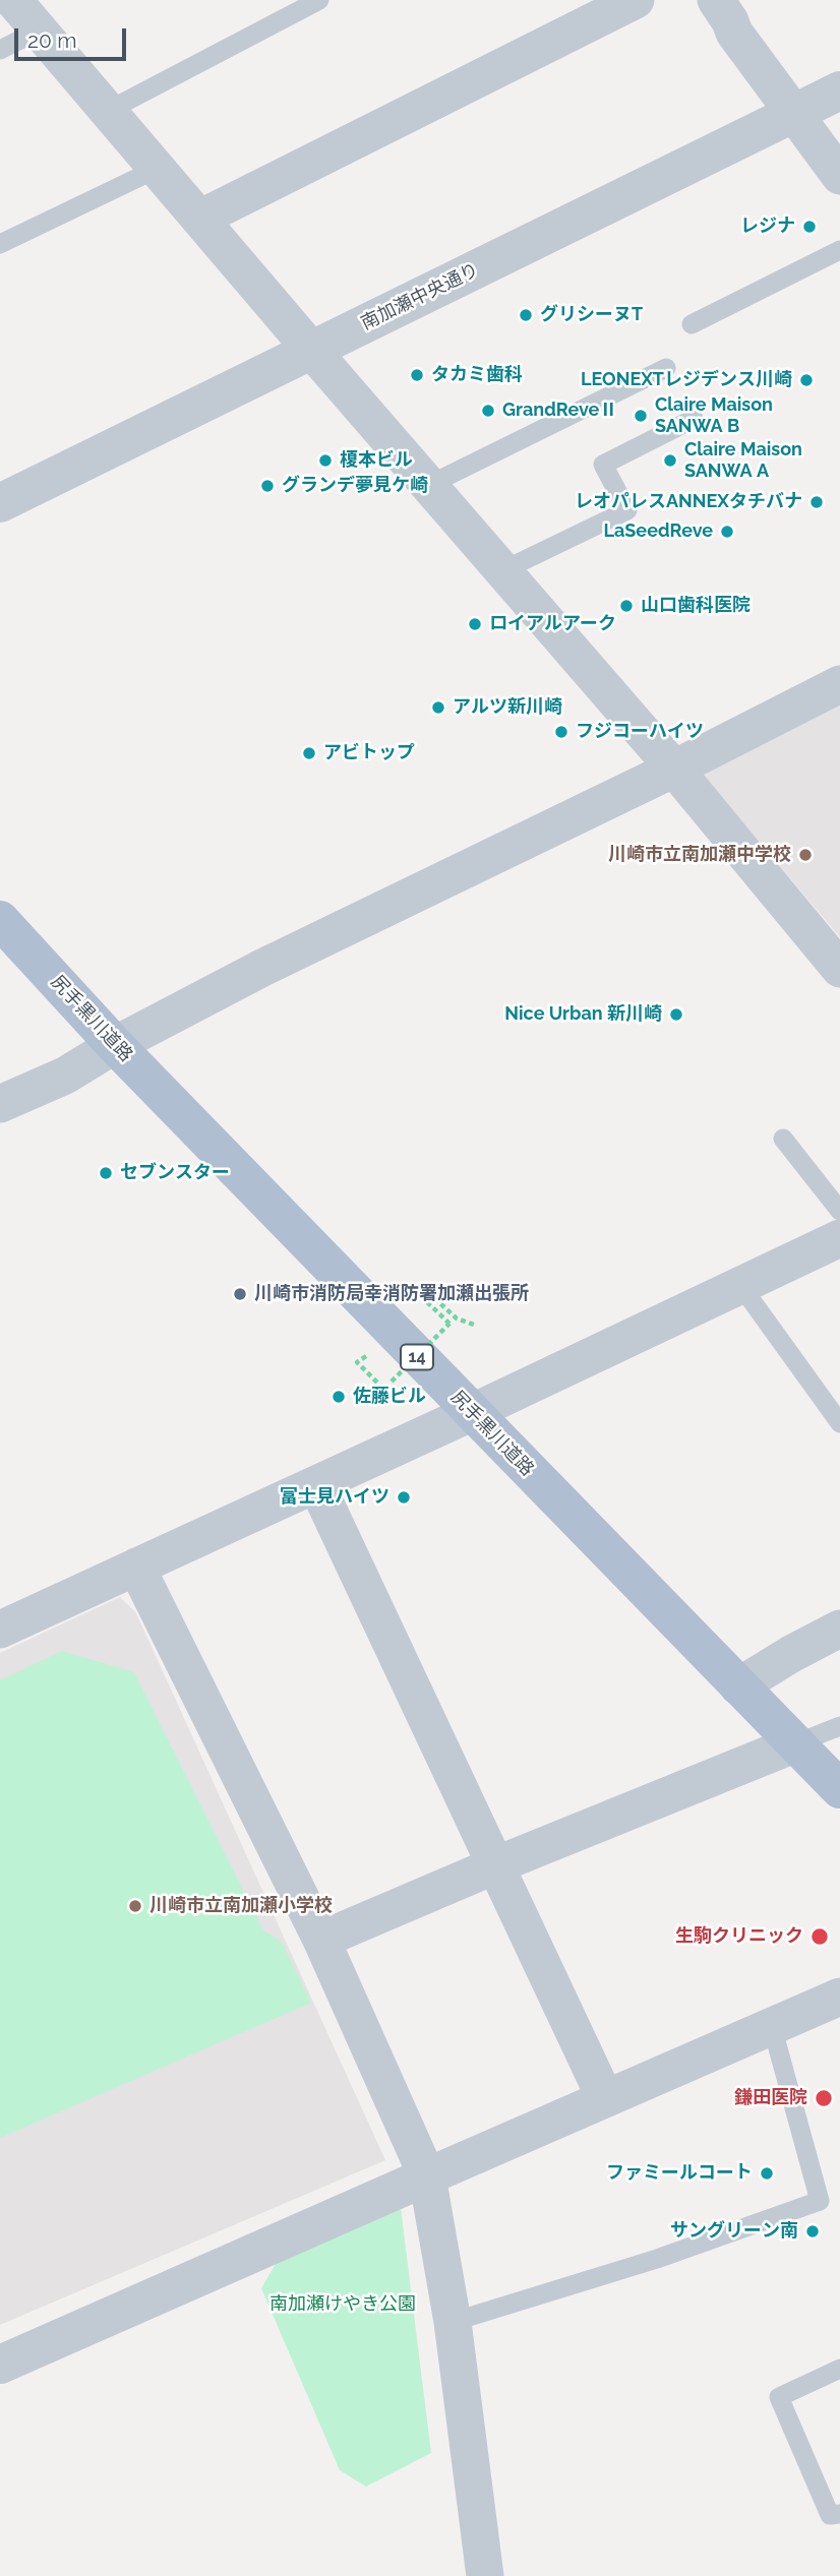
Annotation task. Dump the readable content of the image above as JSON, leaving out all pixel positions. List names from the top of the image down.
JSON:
{
  "streets": {
    "main road": ["尻手黒川道路", "14"],
    "street": ["南加瀬中央通り"]
  },
  "parks": ["南加瀬けやき公園"],
  "places": [
    "レジナ",
    "グリシーヌT",
    "タカミ歯科",
    "LEONEXTレジデンス川崎",
    "GrandReveⅡ",
    "Claire Maison SANWA B",
    "榎本ビル",
    "Claire Maison SANWA A",
    "グランデ夢見ケ崎",
    "レオパレスANNEXタチバナ",
    "LaSeedReve",
    "山口歯科医院",
    "ロイアルアーク",
    "アルツ新川崎",
    "フジコーハイツ",
    "アビトップ",
    "川崎市立南加瀬中学校",
    "Nice Urban 新川崎",
    "セブンスター",
    "川崎市消防局幸消防署加瀬出張所",
    "佐藤ビル",
    "富士見ハイツ",
    "川崎市立南加瀬小学校",
    "生駒クリニック",
    "鎌田医院",
    "ファミールコート",
    "サングリーン南"
  ],
  "scale_bar": "20 m"
}
